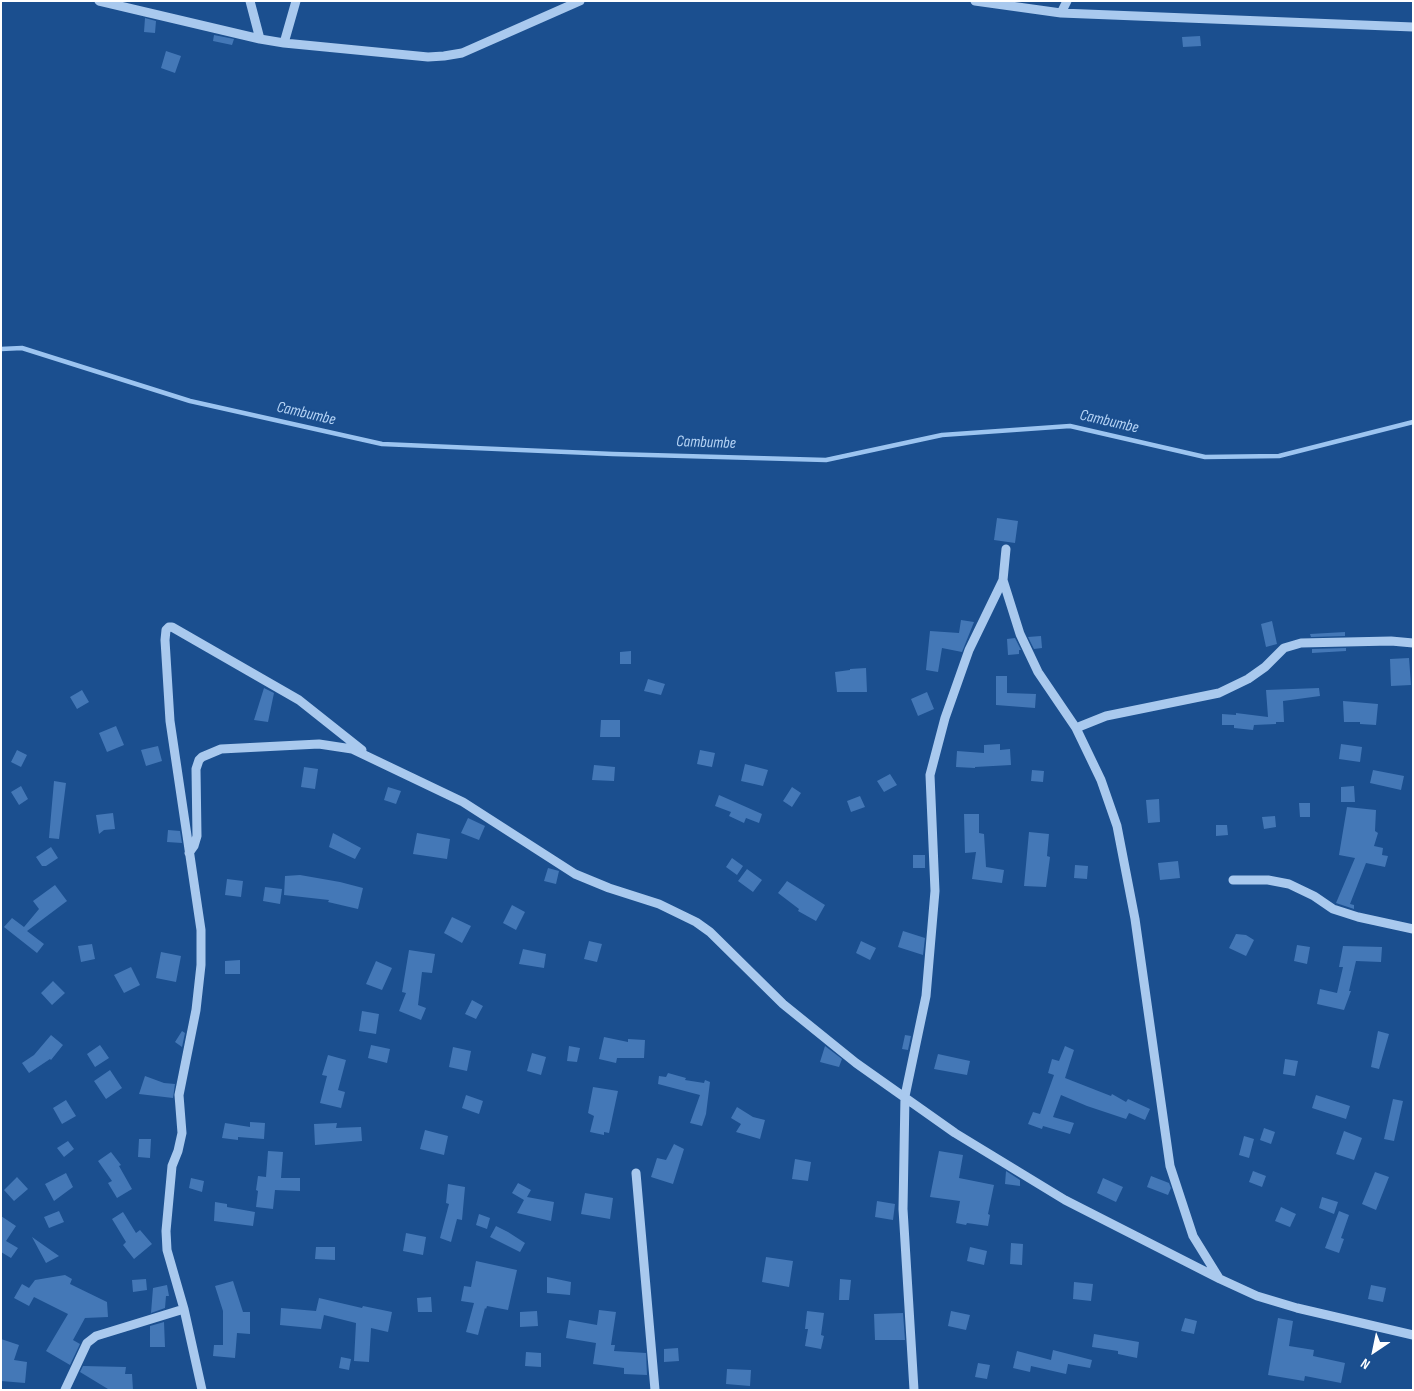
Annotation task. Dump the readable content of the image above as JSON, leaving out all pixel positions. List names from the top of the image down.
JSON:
{
  "water": ["Cambumbe"],
  "north": "bottom left"
}
